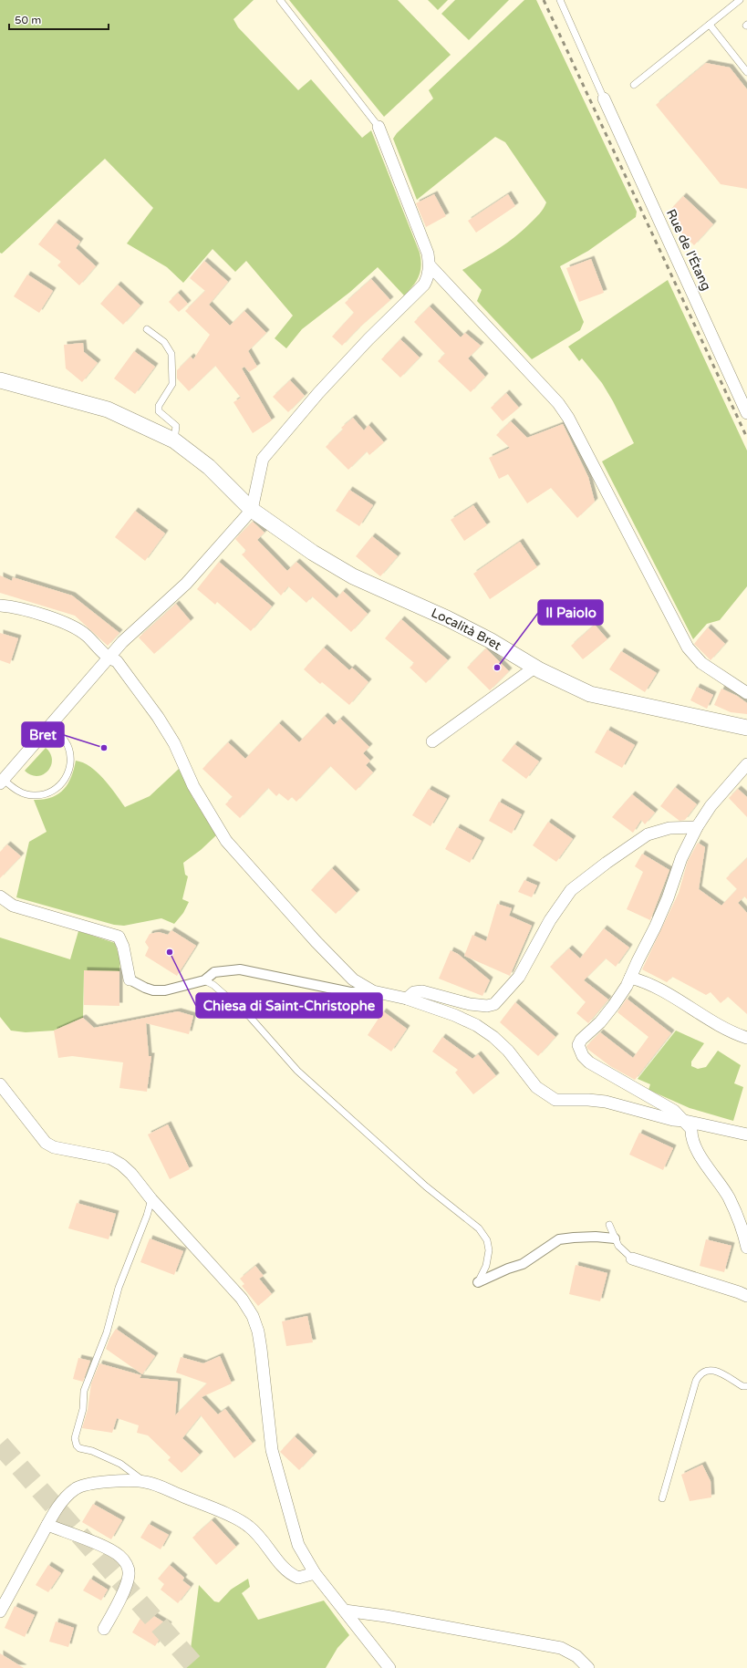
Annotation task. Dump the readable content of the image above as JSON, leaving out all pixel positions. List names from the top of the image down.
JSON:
{
  "streets": {
    "street": ["Rue de l'Étang", "Località Bret"]
  },
  "places": ["Il Paiolo", "Bret", "Chiesa di Saint-Christophe"],
  "scale_bar": "50 m"
}
